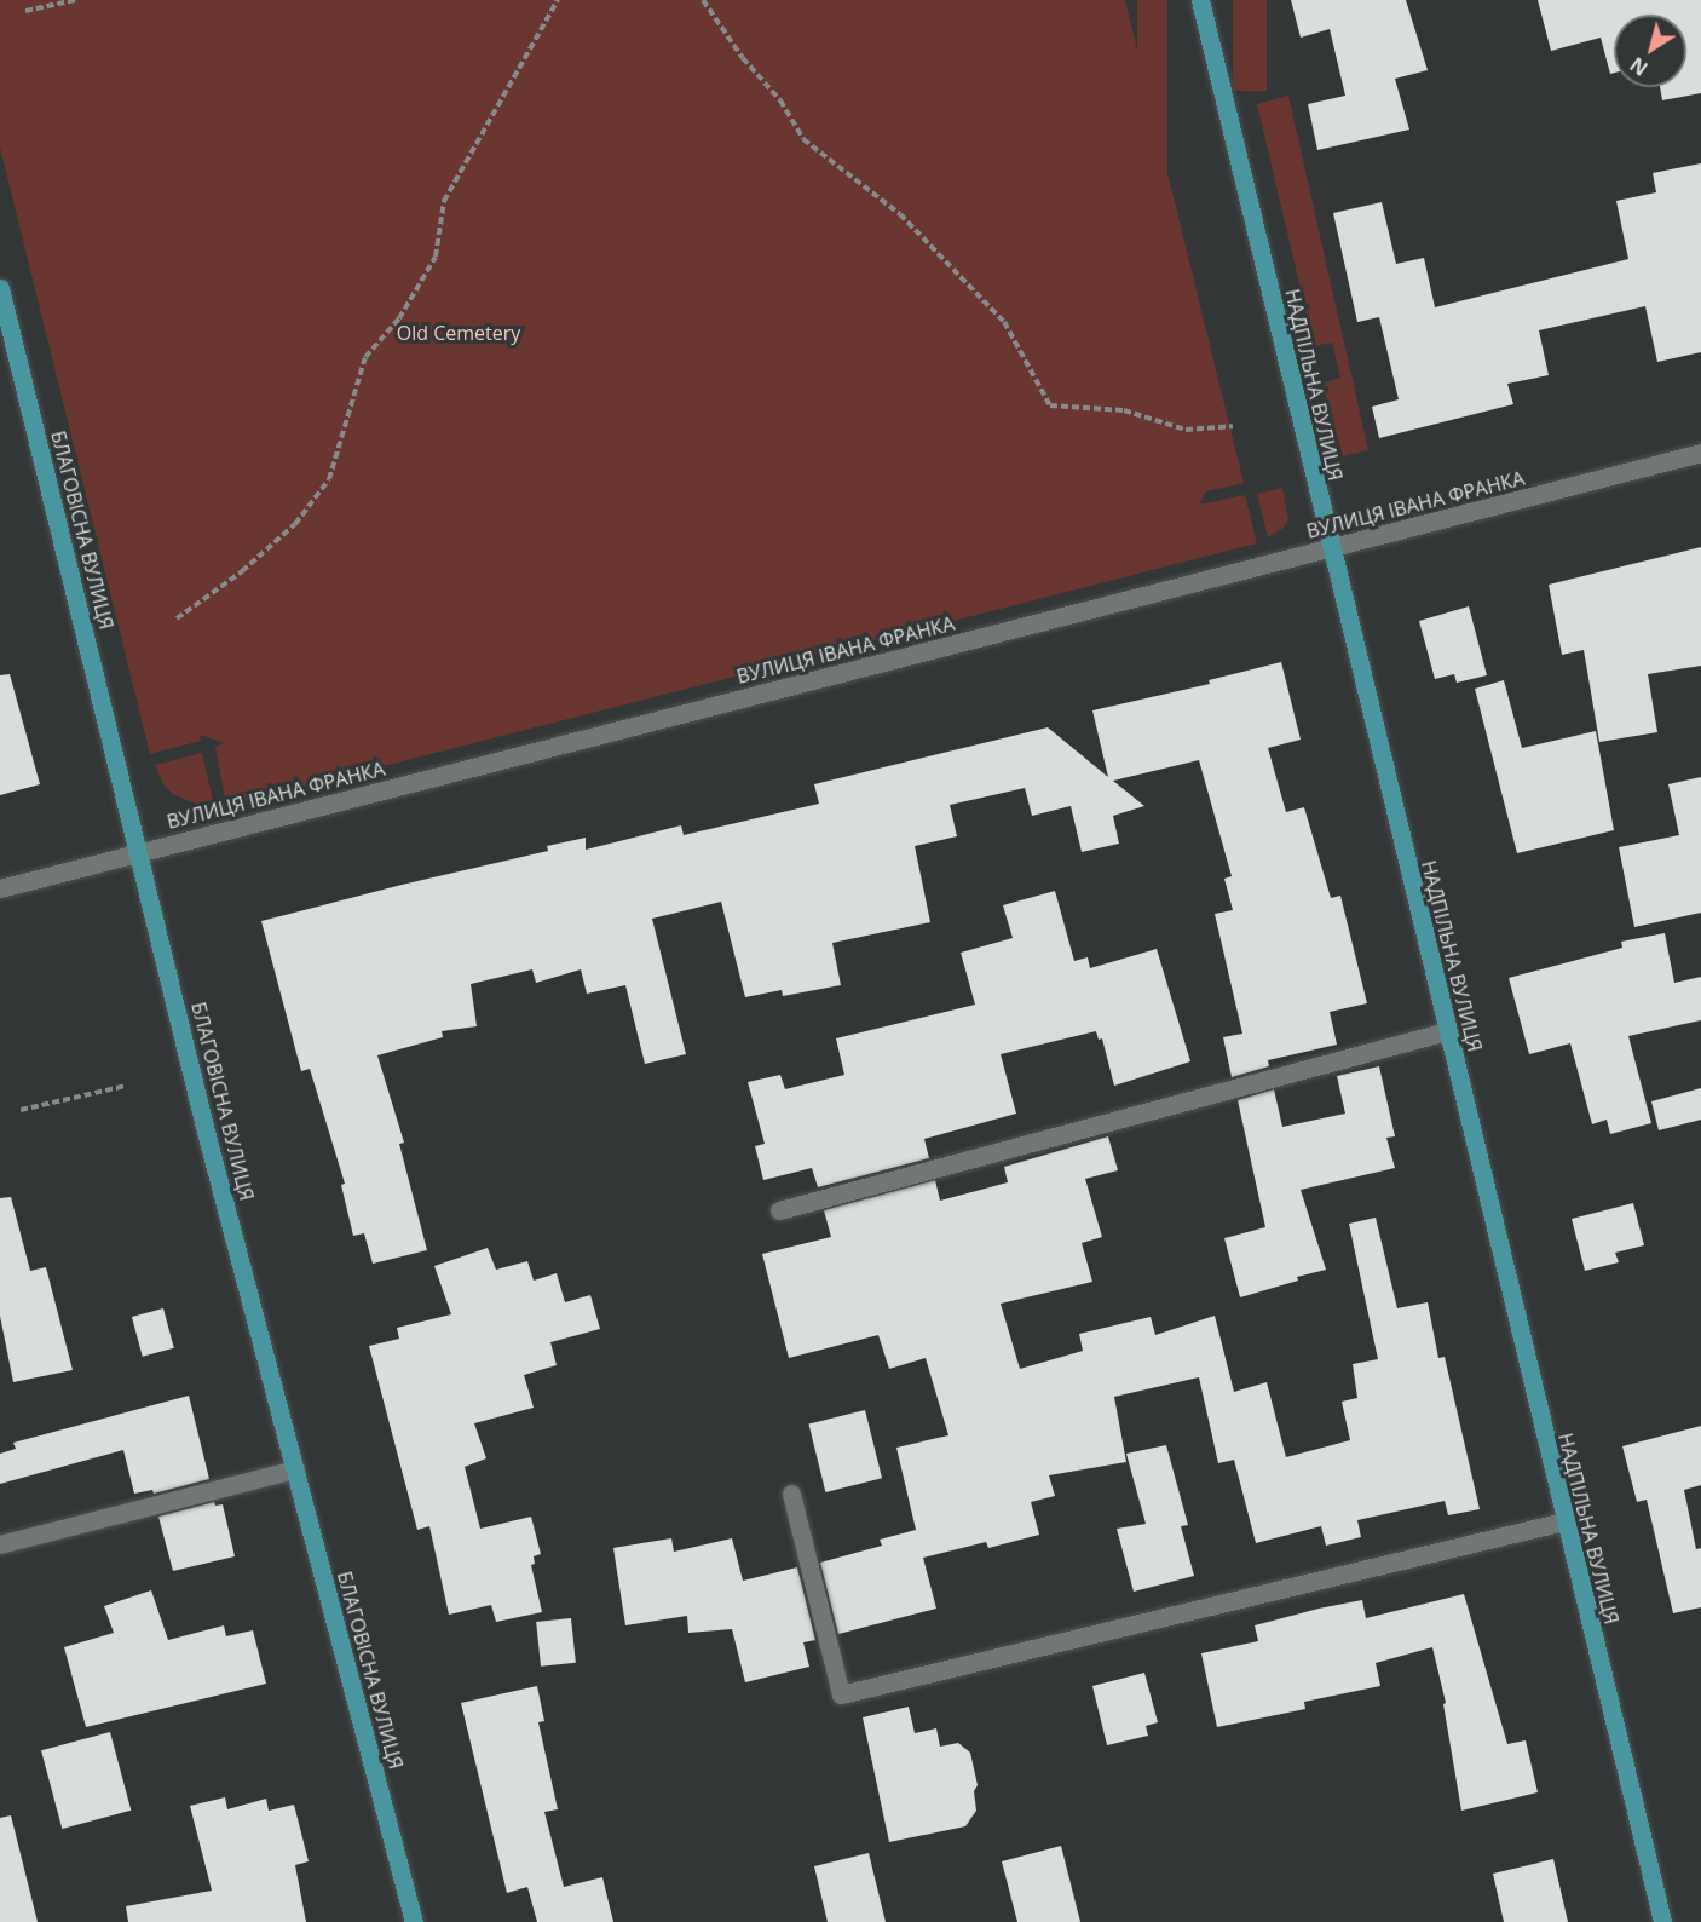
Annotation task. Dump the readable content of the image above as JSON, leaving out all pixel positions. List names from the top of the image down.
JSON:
{
  "streets": {
    "main road": ["НАДПІЛЬНА ВУЛИЦЯ", "БЛАГОВІСНА ВУЛИЦЯ"],
    "street": ["ВУЛИЦЯ ІВАНА ФРАНКА"]
  },
  "crossings": [
    ["НАДПІЛЬНА ВУЛИЦЯ", "ВУЛИЦЯ ІВАНА ФРАНКА"],
    ["ВУЛИЦЯ ІВАНА ФРАНКА", "БЛАГОВІСНА ВУЛИЦЯ"]
  ],
  "parks": ["Old Cemetery"],
  "north": "bottom left"
}
